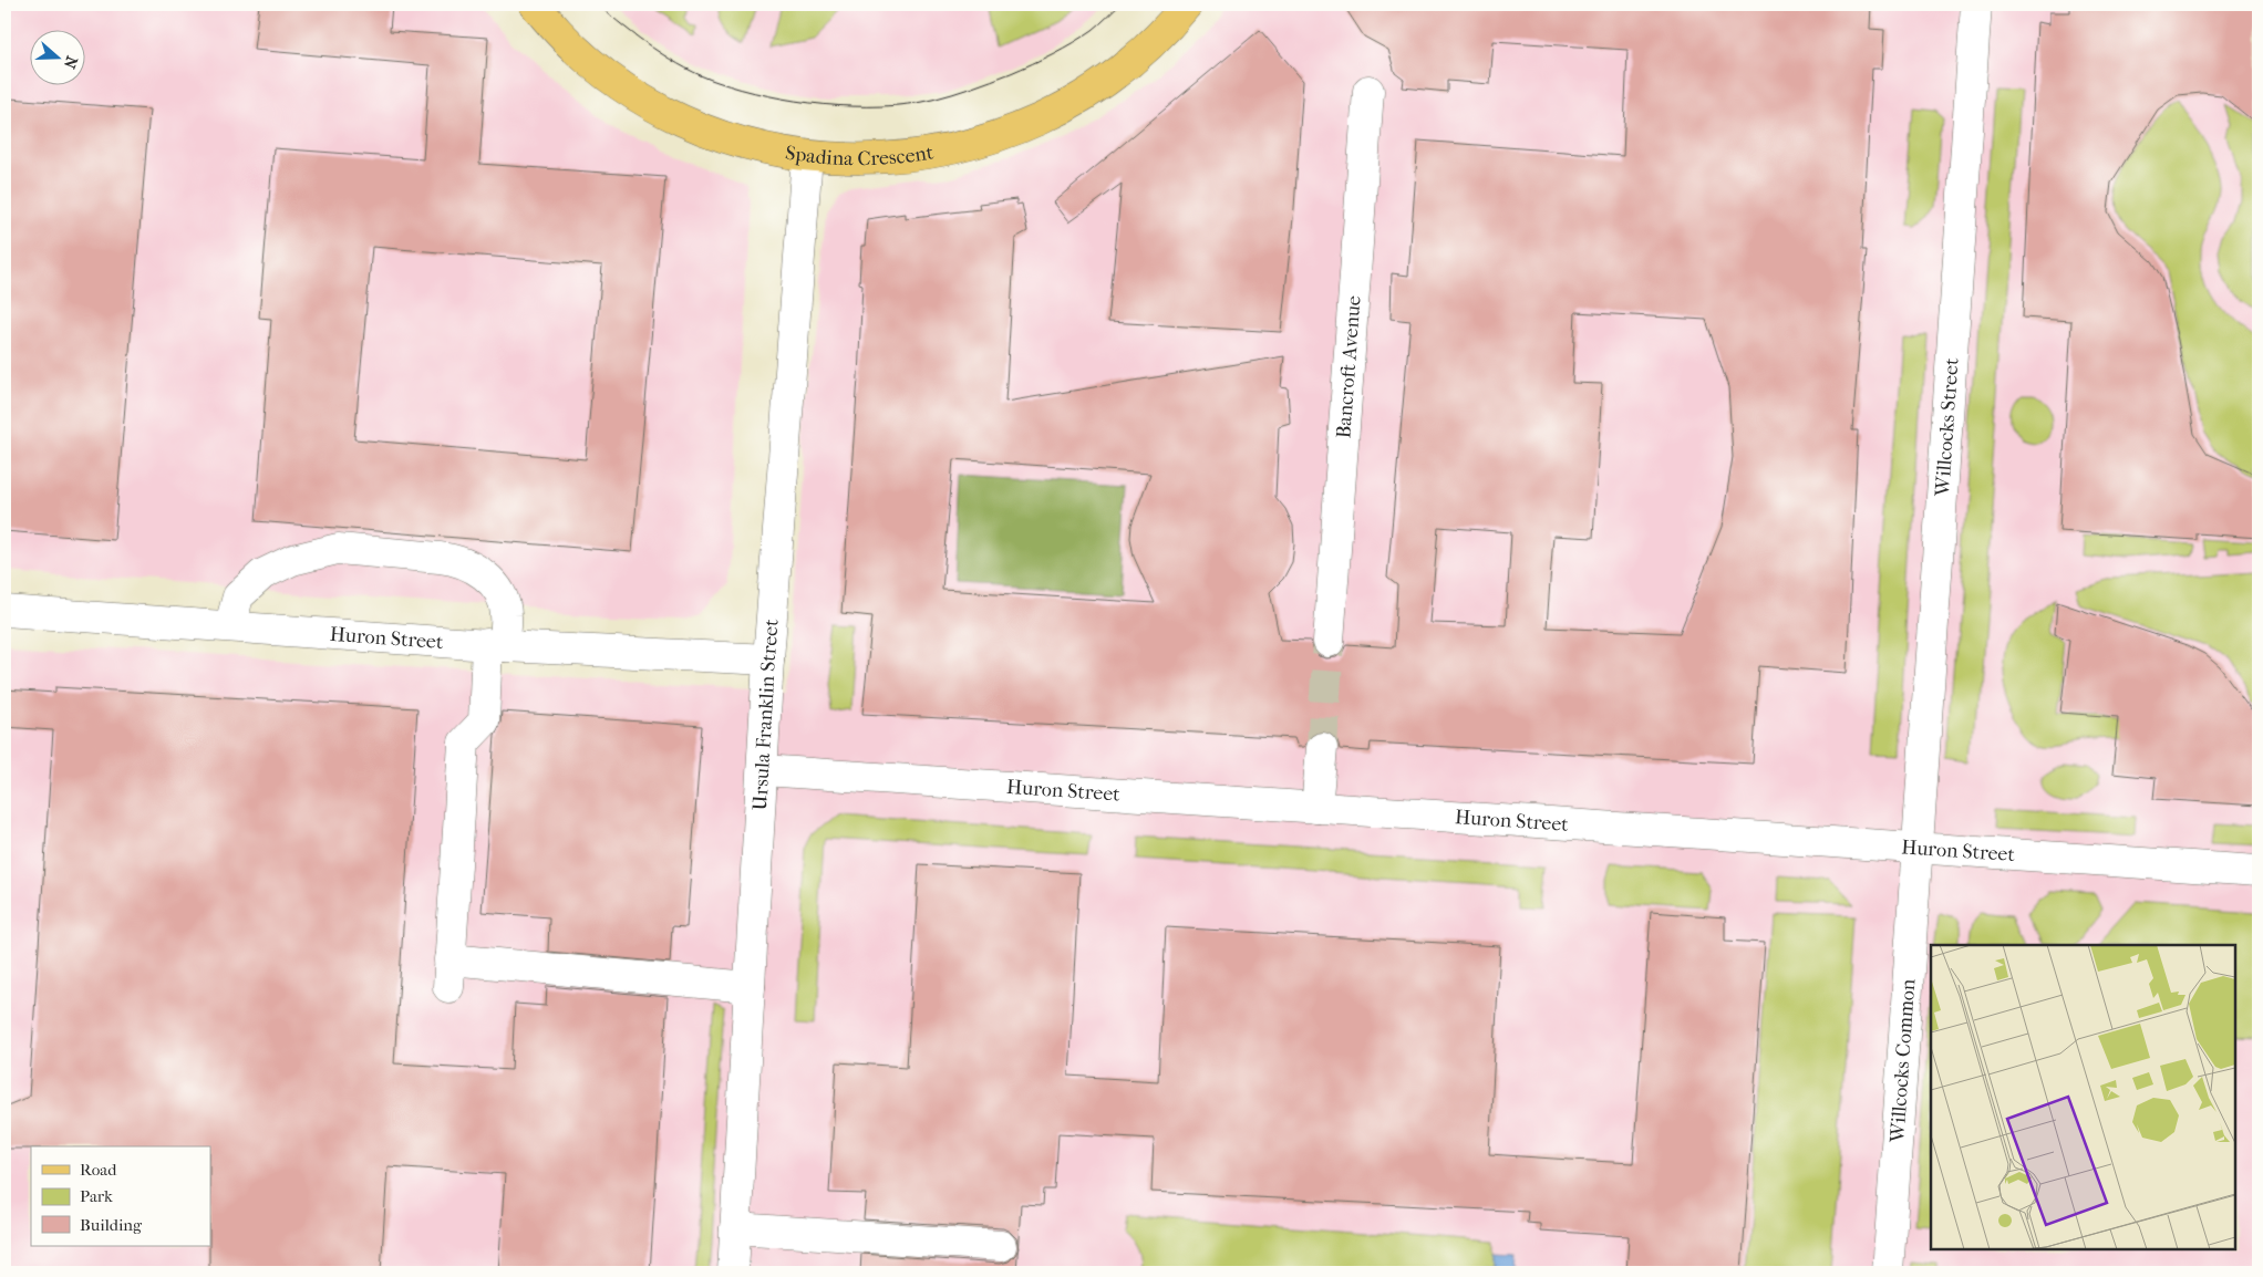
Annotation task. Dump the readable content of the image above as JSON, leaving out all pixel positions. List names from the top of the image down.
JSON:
{
  "streets": {
    "main road": ["Spadina Crescent"],
    "street": [
      "Bancroft Avenue",
      "Willcocks Street",
      "Huron Street",
      "Ursula Franklin Street",
      "Willcocks Common"
    ]
  },
  "crossings": [
    ["Spadina Crescent", "Ursula Franklin Street"],
    ["Willcocks Street", "Huron Street"],
    ["Willcocks Street", "Willcocks Common"],
    ["Huron Street", "Ursula Franklin Street"],
    ["Huron Street", "Willcocks Common"]
  ],
  "legend": ["Road", "Park", "Building"],
  "north": "right"
}
